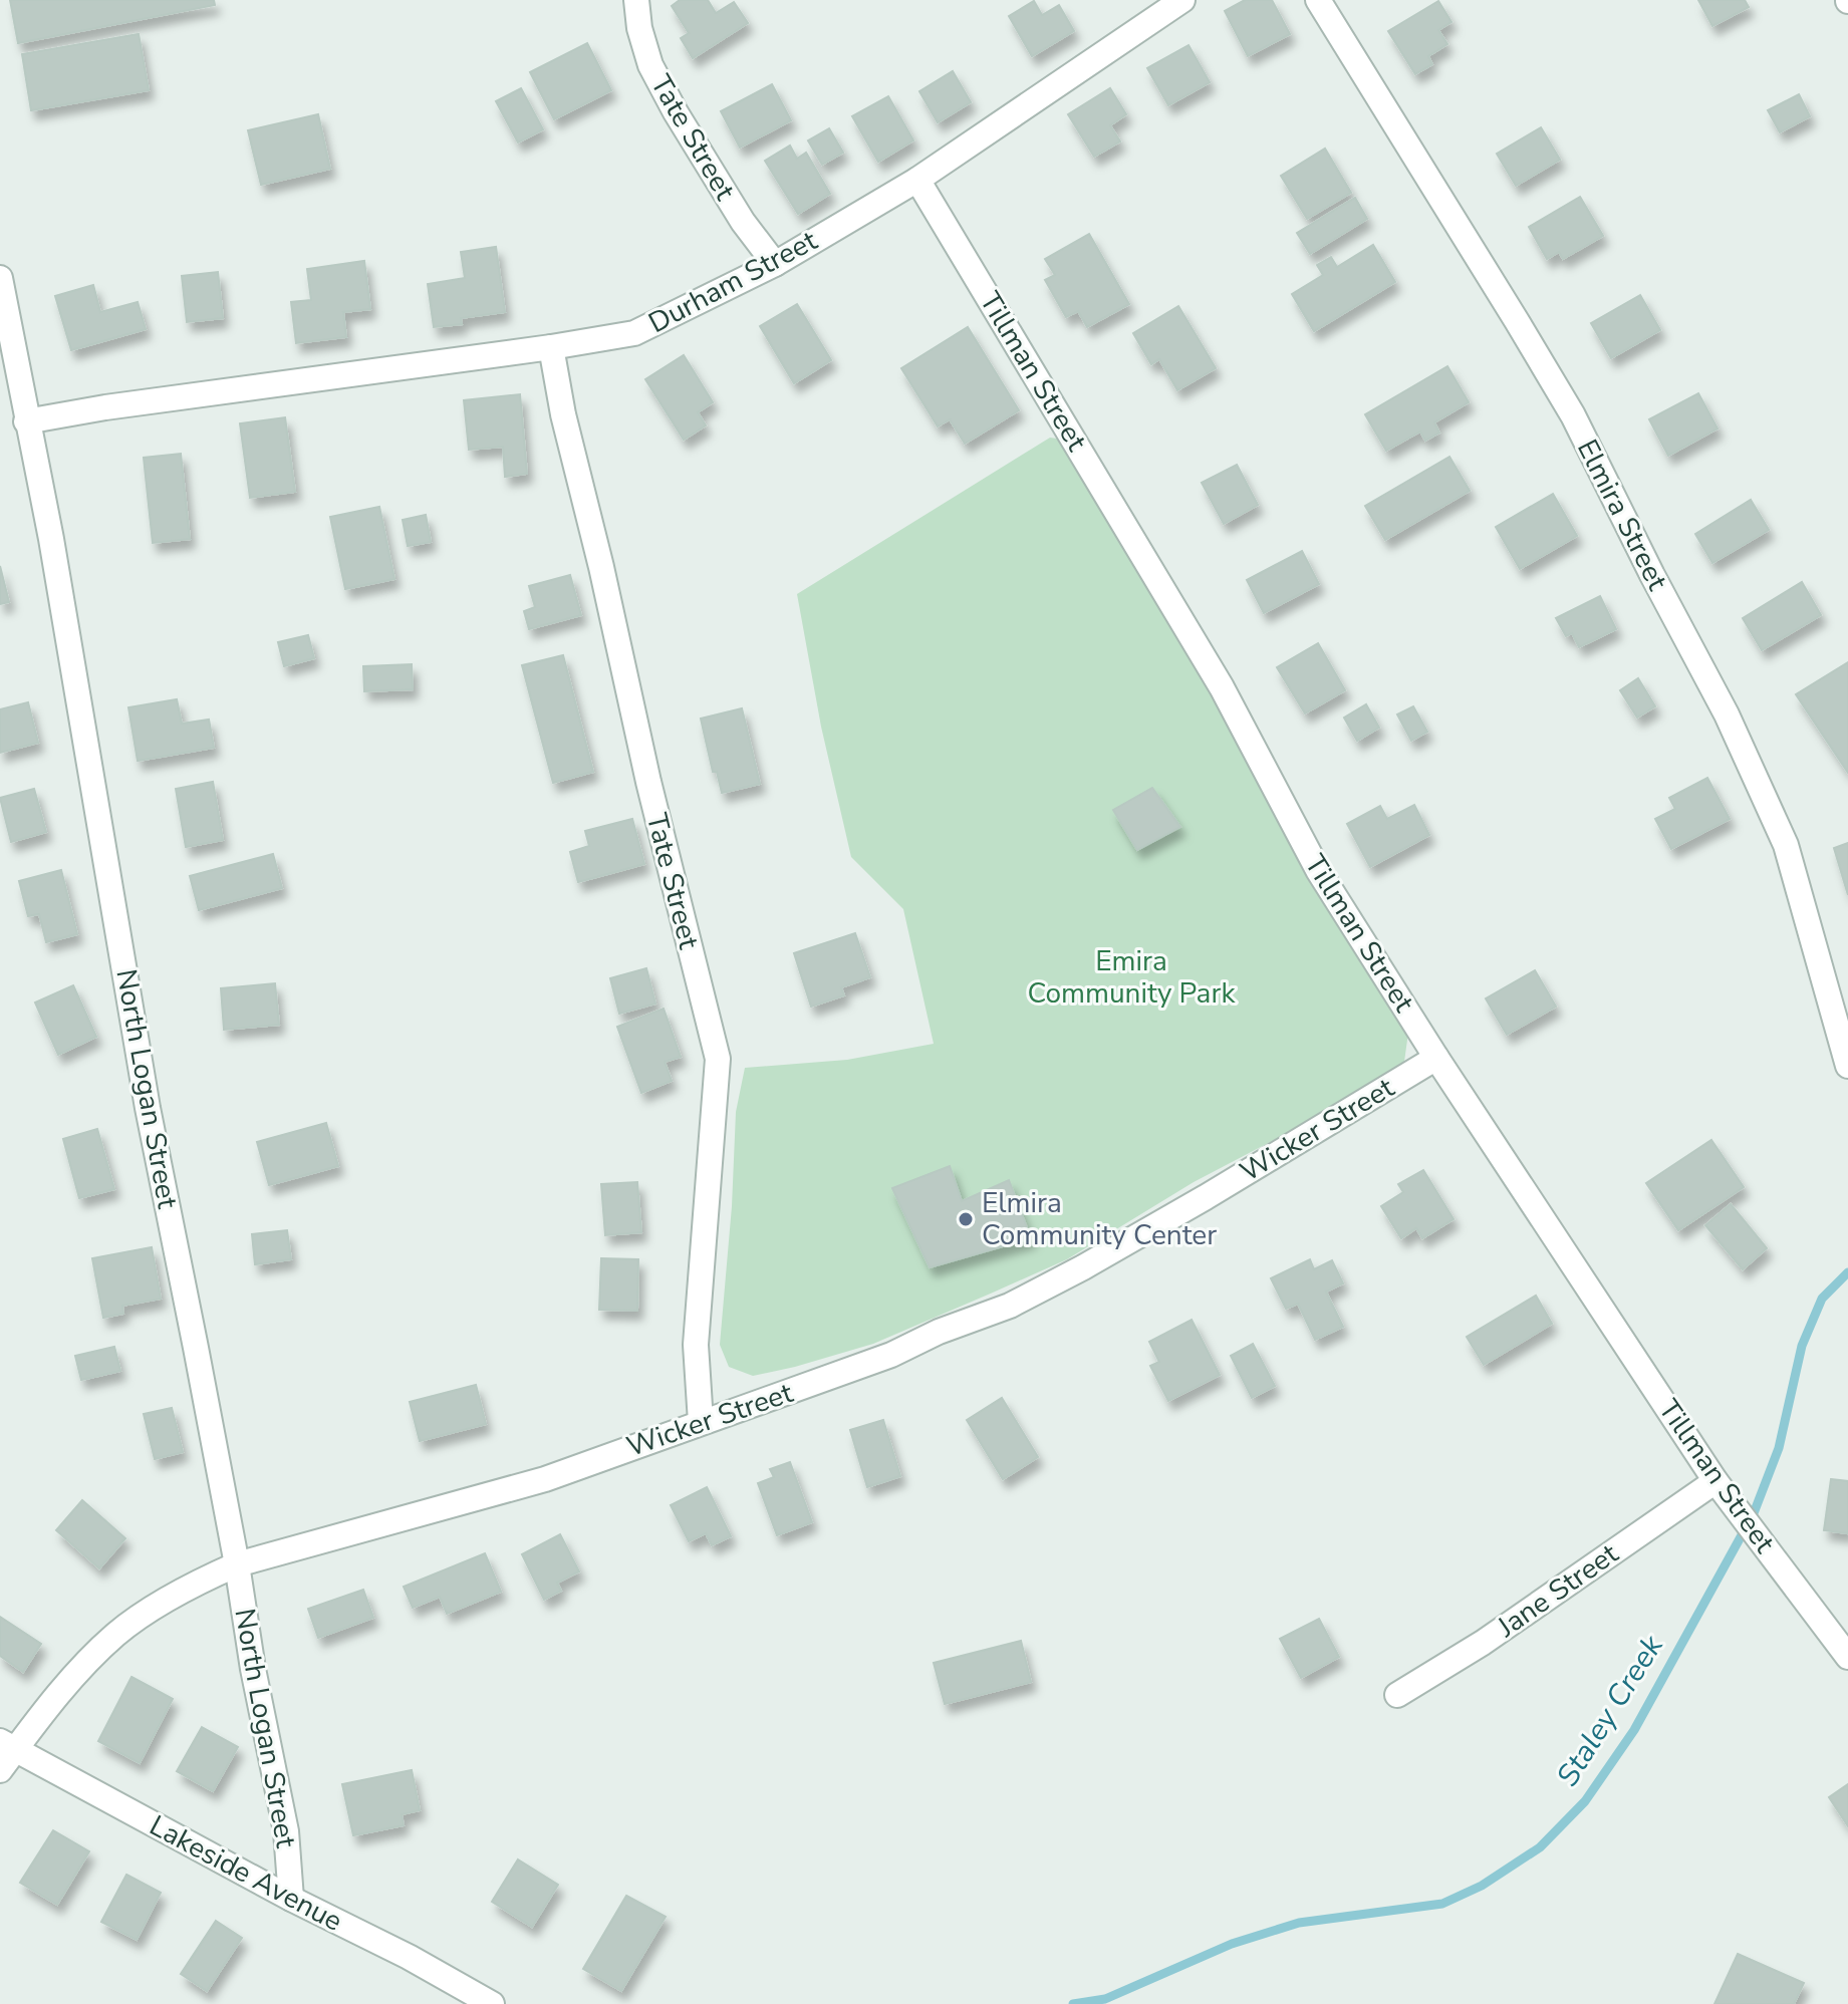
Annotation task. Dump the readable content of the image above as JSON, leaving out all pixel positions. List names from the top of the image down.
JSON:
{
  "streets": {
    "street": [
      "Tate Street",
      "Durham Street",
      "Tillman Street",
      "Elmira Street",
      "North Logan Street",
      "Wicker Street",
      "Jane Street",
      "Lakeside Avenue"
    ]
  },
  "crossings": [
    ["Tate Street", "Durham Street"],
    ["Tate Street", "Wicker Street"],
    ["Durham Street", "Tillman Street"],
    ["Durham Street", "North Logan Street"],
    ["Tillman Street", "Wicker Street"],
    ["Tillman Street", "Jane Street"],
    ["North Logan Street", "Wicker Street"],
    ["North Logan Street", "Lakeside Avenue"],
    ["Wicker Street", "Lakeside Avenue"]
  ],
  "water": ["Staley Creek"],
  "parks": ["Emira Community Park"],
  "places": ["Elmira Community Center"]
}
